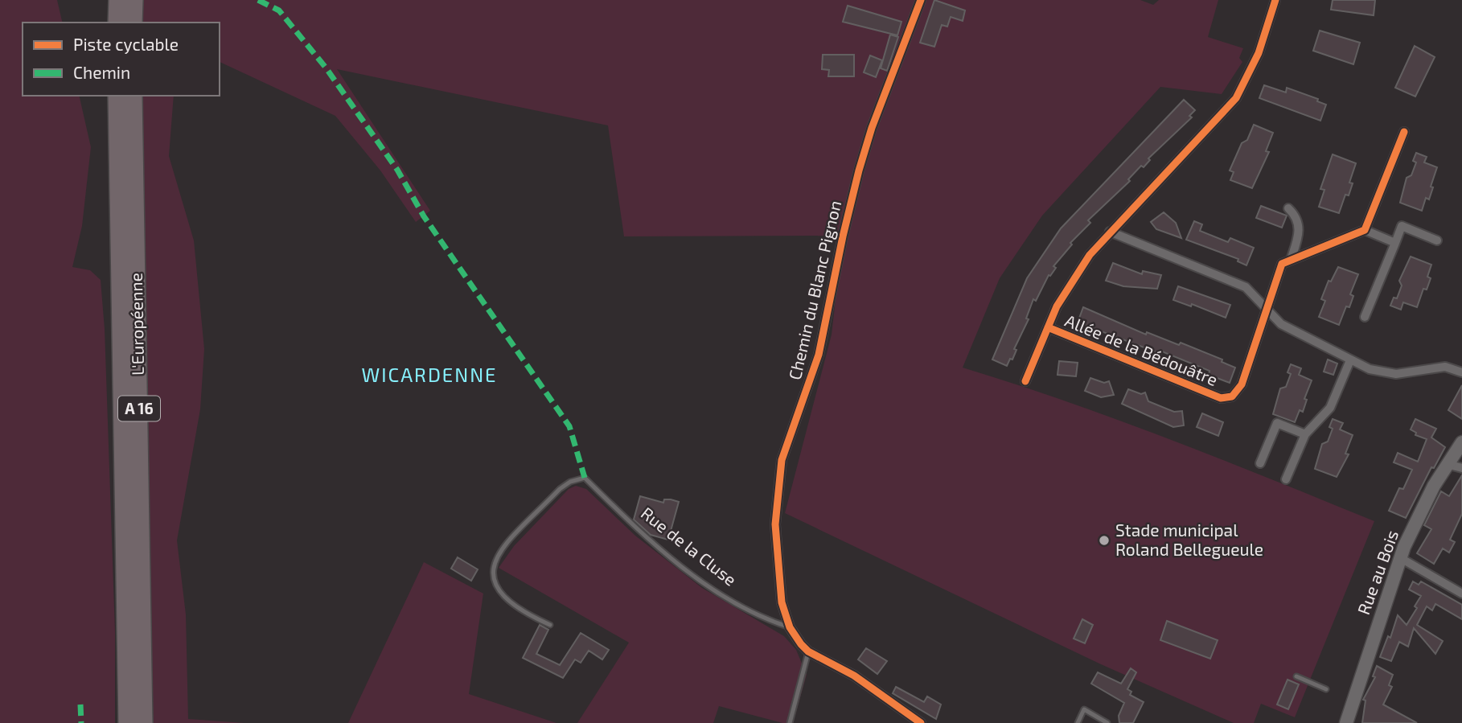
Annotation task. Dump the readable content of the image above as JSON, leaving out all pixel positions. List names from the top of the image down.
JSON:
{
  "streets": {
    "highway": ["L'Européenne", "A 16"],
    "main road": ["Rue au Bois"],
    "street": ["Chemin du Blanc Pignon", "Allée de la Bédouâtre"],
    "lane": ["Rue de la Cluse"]
  },
  "crossings": [
    ["Chemin du Blanc Pignon", "Rue de la Cluse"]
  ],
  "districts": ["WICARDENNE"],
  "places": ["Stade municipal Roland Bellegueule"],
  "legend": ["Piste cyclable", "Chemin"]
}
